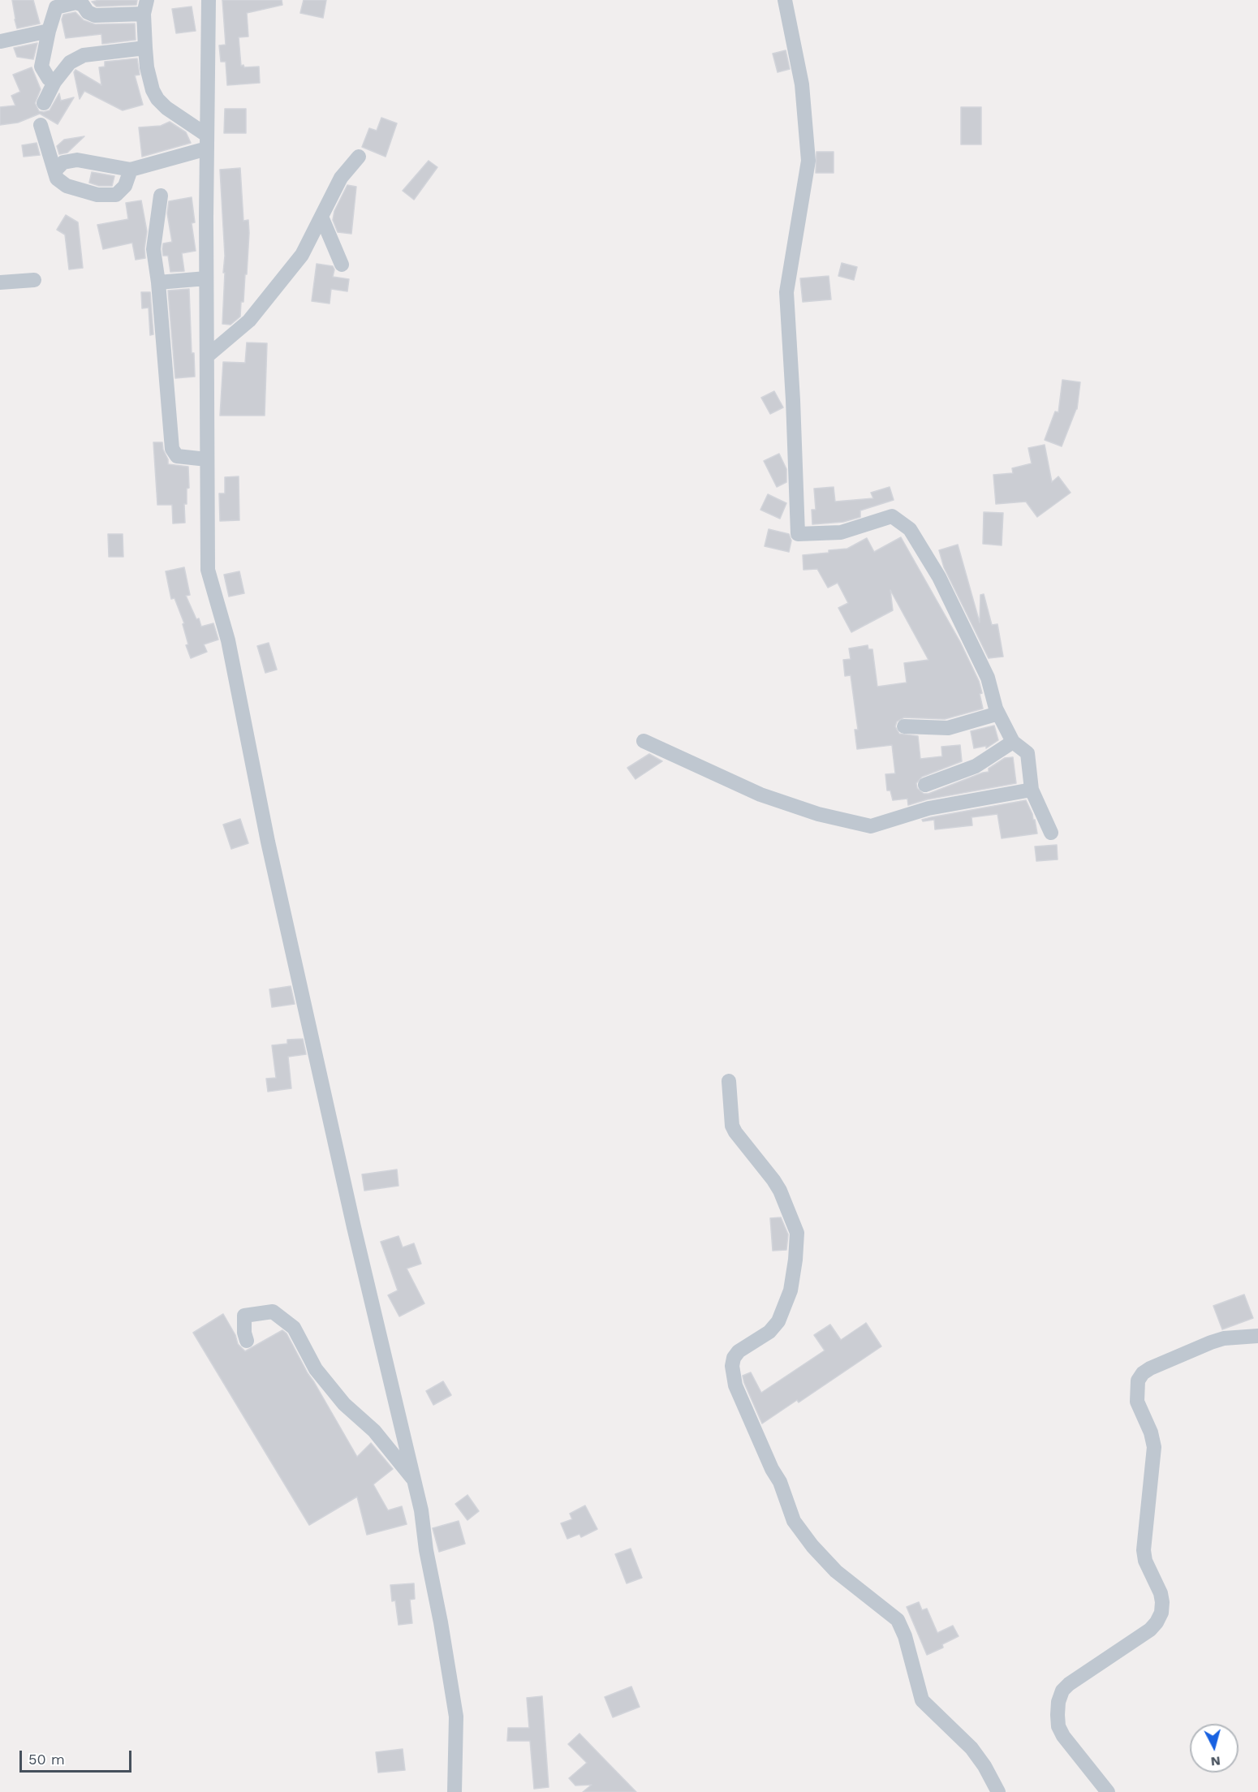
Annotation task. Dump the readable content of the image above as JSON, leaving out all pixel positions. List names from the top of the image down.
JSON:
{
  "scale_bar": "50 m",
  "north": "bottom"
}
